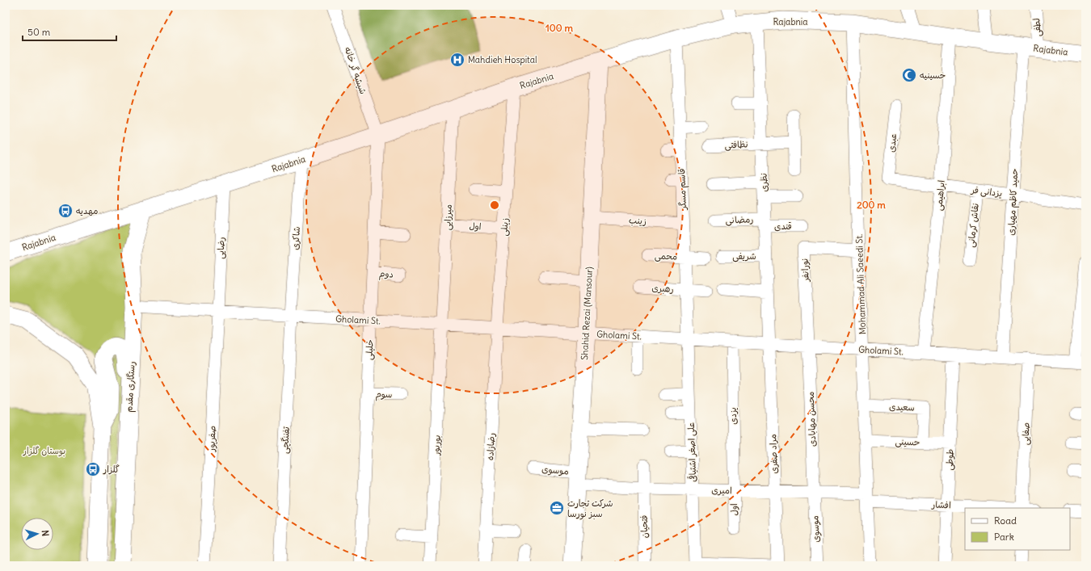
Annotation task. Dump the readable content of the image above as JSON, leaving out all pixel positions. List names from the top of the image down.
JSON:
{
  "streets": {
    "main road": ["Rajabnia", "Shahid Rezai (Mansour)", "رستگاری مقدم"],
    "street": [
      "لطفی",
      "شیشه گر خانه",
      "عبدی",
      "نظافتی",
      "نظری",
      "قاسم مسگر",
      "یزدانی فر",
      "ابراهیمی",
      "حمید کاظم مهیاری",
      "میرزایی",
      "رمضانی",
      "زینب",
      "نقاش کرمانی",
      "اول",
      "قندی",
      "زینلی",
      "شاکری",
      "رضایی",
      "محمی",
      "شریفی",
      "نورانفر",
      "دوم",
      "Mohammad Ali Saeedi St.",
      "رهبری",
      "Gholami St.",
      "خلیلی",
      "سوم",
      "سعیدی",
      "یزدی",
      "محسن مهابادی",
      "صفایی",
      "صفرپور",
      "تفننگچی",
      "حسینی",
      "بوربور",
      "رضازاده",
      "علی اصغر اشتیاقی",
      "مراد صفری",
      "طوطی",
      "موسوی",
      "امیری",
      "افشار",
      "فتحیان"
    ]
  },
  "crossings": [
    ["Rajabnia", "لطفی"],
    ["Rajabnia", "شیشه گر خانه"],
    ["Rajabnia", "نظری"],
    ["Rajabnia", "قاسم مسگر"],
    ["Rajabnia", "ابراهیمی"],
    ["Rajabnia", "حمید کاظم مهیاری"],
    ["Rajabnia", "میرزایی"],
    ["Rajabnia", "زینلی"],
    ["Rajabnia", "شاکری"],
    ["Rajabnia", "رضایی"],
    ["Rajabnia", "Mohammad Ali Saeedi St."],
    ["Rajabnia", "Shahid Rezai (Mansour)"],
    ["Rajabnia", "خلیلی"],
    ["Rajabnia", "رستگاری مقدم"],
    ["لطفی", "حمید کاظم مهیاری"],
    ["شیشه گر خانه", "خلیلی"],
    ["عبدی", "یزدانی فر"],
    ["نظافتی", "نظری"],
    ["نظری", "رمضانی"],
    ["نظری", "قندی"],
    ["نظری", "شریفی"],
    ["نظری", "Gholami St."],
    ["نظری", "مراد صفری"],
    ["قاسم مسگر", "زینب"],
    ["قاسم مسگر", "محمی"],
    ["قاسم مسگر", "رهبری"],
    ["قاسم مسگر", "Gholami St."],
    ["قاسم مسگر", "علی اصغر اشتیاقی"],
    ["یزدانی فر", "ابراهیمی"],
    ["یزدانی فر", "حمید کاظم مهیاری"],
    ["یزدانی فر", "نقاش کرمانی"],
    ["ابراهیمی", "Gholami St."],
    ["حمید کاظم مهیاری", "Gholami St."],
    ["میرزایی", "اول"],
    ["میرزایی", "Gholami St."],
    ["میرزایی", "بوربور"],
    ["رمضانی", "قندی"],
    ["زینب", "Shahid Rezai (Mansour)"],
    ["اول", "زینلی"],
    ["اول", "یزدی"],
    ["اول", "امیری"],
    ["زینلی", "Gholami St."],
    ["زینلی", "رضازاده"],
    ["شاکری", "Gholami St."],
    ["شاکری", "تفننگچی"],
    ["رضایی", "Gholami St."],
    ["رضایی", "صفرپور"],
    ["نورانفر", "Mohammad Ali Saeedi St."],
    ["نورانفر", "Gholami St."],
    ["نورانفر", "محسن مهابادی"],
    ["دوم", "خلیلی"],
    ["Mohammad Ali Saeedi St.", "Gholami St."],
    ["Mohammad Ali Saeedi St.", "سعیدی"],
    ["Mohammad Ali Saeedi St.", "حسینی"],
    ["Mohammad Ali Saeedi St.", "امیری"],
    ["Mohammad Ali Saeedi St.", "افشار"],
    ["Shahid Rezai (Mansour)", "Gholami St."],
    ["Shahid Rezai (Mansour)", "موسوی"],
    ["Shahid Rezai (Mansour)", "امیری"],
    ["Gholami St.", "خلیلی"],
    ["Gholami St.", "رستگاری مقدم"],
    ["Gholami St.", "یزدی"],
    ["Gholami St.", "محسن مهابادی"],
    ["Gholami St.", "صفایی"],
    ["Gholami St.", "صفرپور"],
    ["Gholami St.", "تفننگچی"],
    ["Gholami St.", "بوربور"],
    ["Gholami St.", "رضازاده"],
    ["Gholami St.", "علی اصغر اشتیاقی"],
    ["Gholami St.", "مراد صفری"],
    ["Gholami St.", "طوطی"],
    ["خلیلی", "سوم"],
    ["سعیدی", "حسینی"],
    ["یزدی", "امیری"],
    ["محسن مهابادی", "موسوی"],
    ["محسن مهابادی", "امیری"],
    ["حسینی", "طوطی"],
    ["علی اصغر اشتیاقی", "امیری"],
    ["مراد صفری", "امیری"],
    ["طوطی", "افشار"],
    ["موسوی", "امیری"],
    ["امیری", "افشار"],
    ["امیری", "فتحیان"]
  ],
  "parks": ["بوستان گلزار"],
  "places": {
    "hospital": ["Mahdieh Hospital"],
    "mosque": ["حسینیه"],
    "bus stop": ["مهدیه", "گلزار"],
    "office": ["شرکت تجارت سبز نورسا"]
  },
  "legend": ["Road", "Park"],
  "scale_bar": "50 m",
  "north": "right",
  "rings": ["100 m", "200 m"]
}
